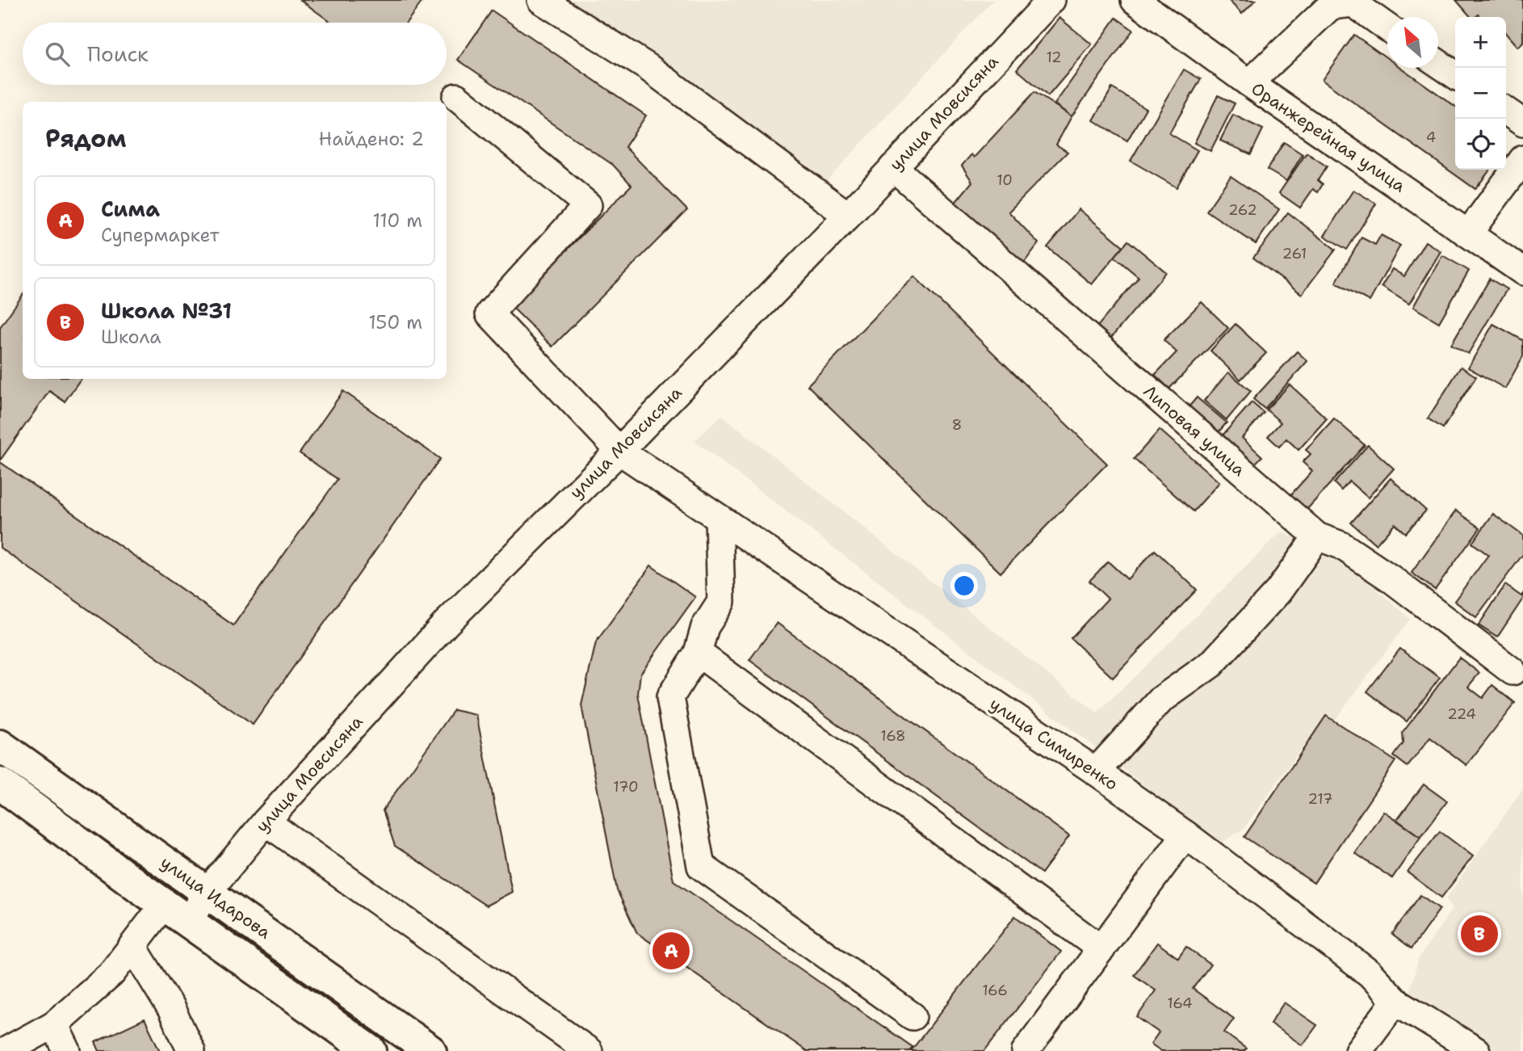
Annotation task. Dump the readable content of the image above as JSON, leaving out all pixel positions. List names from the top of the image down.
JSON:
{
  "streets": {
    "main road": ["улица Идарова"],
    "street": [
      "улица Мовсисяна",
      "Оранжерейная улица",
      "Липовая улица",
      "улица Симиренко"
    ]
  },
  "crossings": [
    ["улица Мовсисяна", "Липовая улица"],
    ["улица Мовсисяна", "улица Симиренко"],
    ["улица Мовсисяна", "улица Идарова"]
  ],
  "house_numbers": [
    "12",
    "4",
    "10",
    "262",
    "261",
    "8",
    "224",
    "168",
    "170",
    "217",
    "166",
    "164"
  ],
  "north": "top left",
  "page": {
    "map_buttons": ["+", "−"],
    "search": "Поиск",
    "heading": ["Рядом", "Найдено: 2"],
    "list": [
      {
        "mark": "A",
        "name": "Сима",
        "note": "Супермаркет",
        "value": "110 m"
      },
      {
        "mark": "B",
        "name": "Школа №31",
        "note": "Школа",
        "value": "150 m"
      }
    ],
    "pins": ["B", "A"]
  }
}
